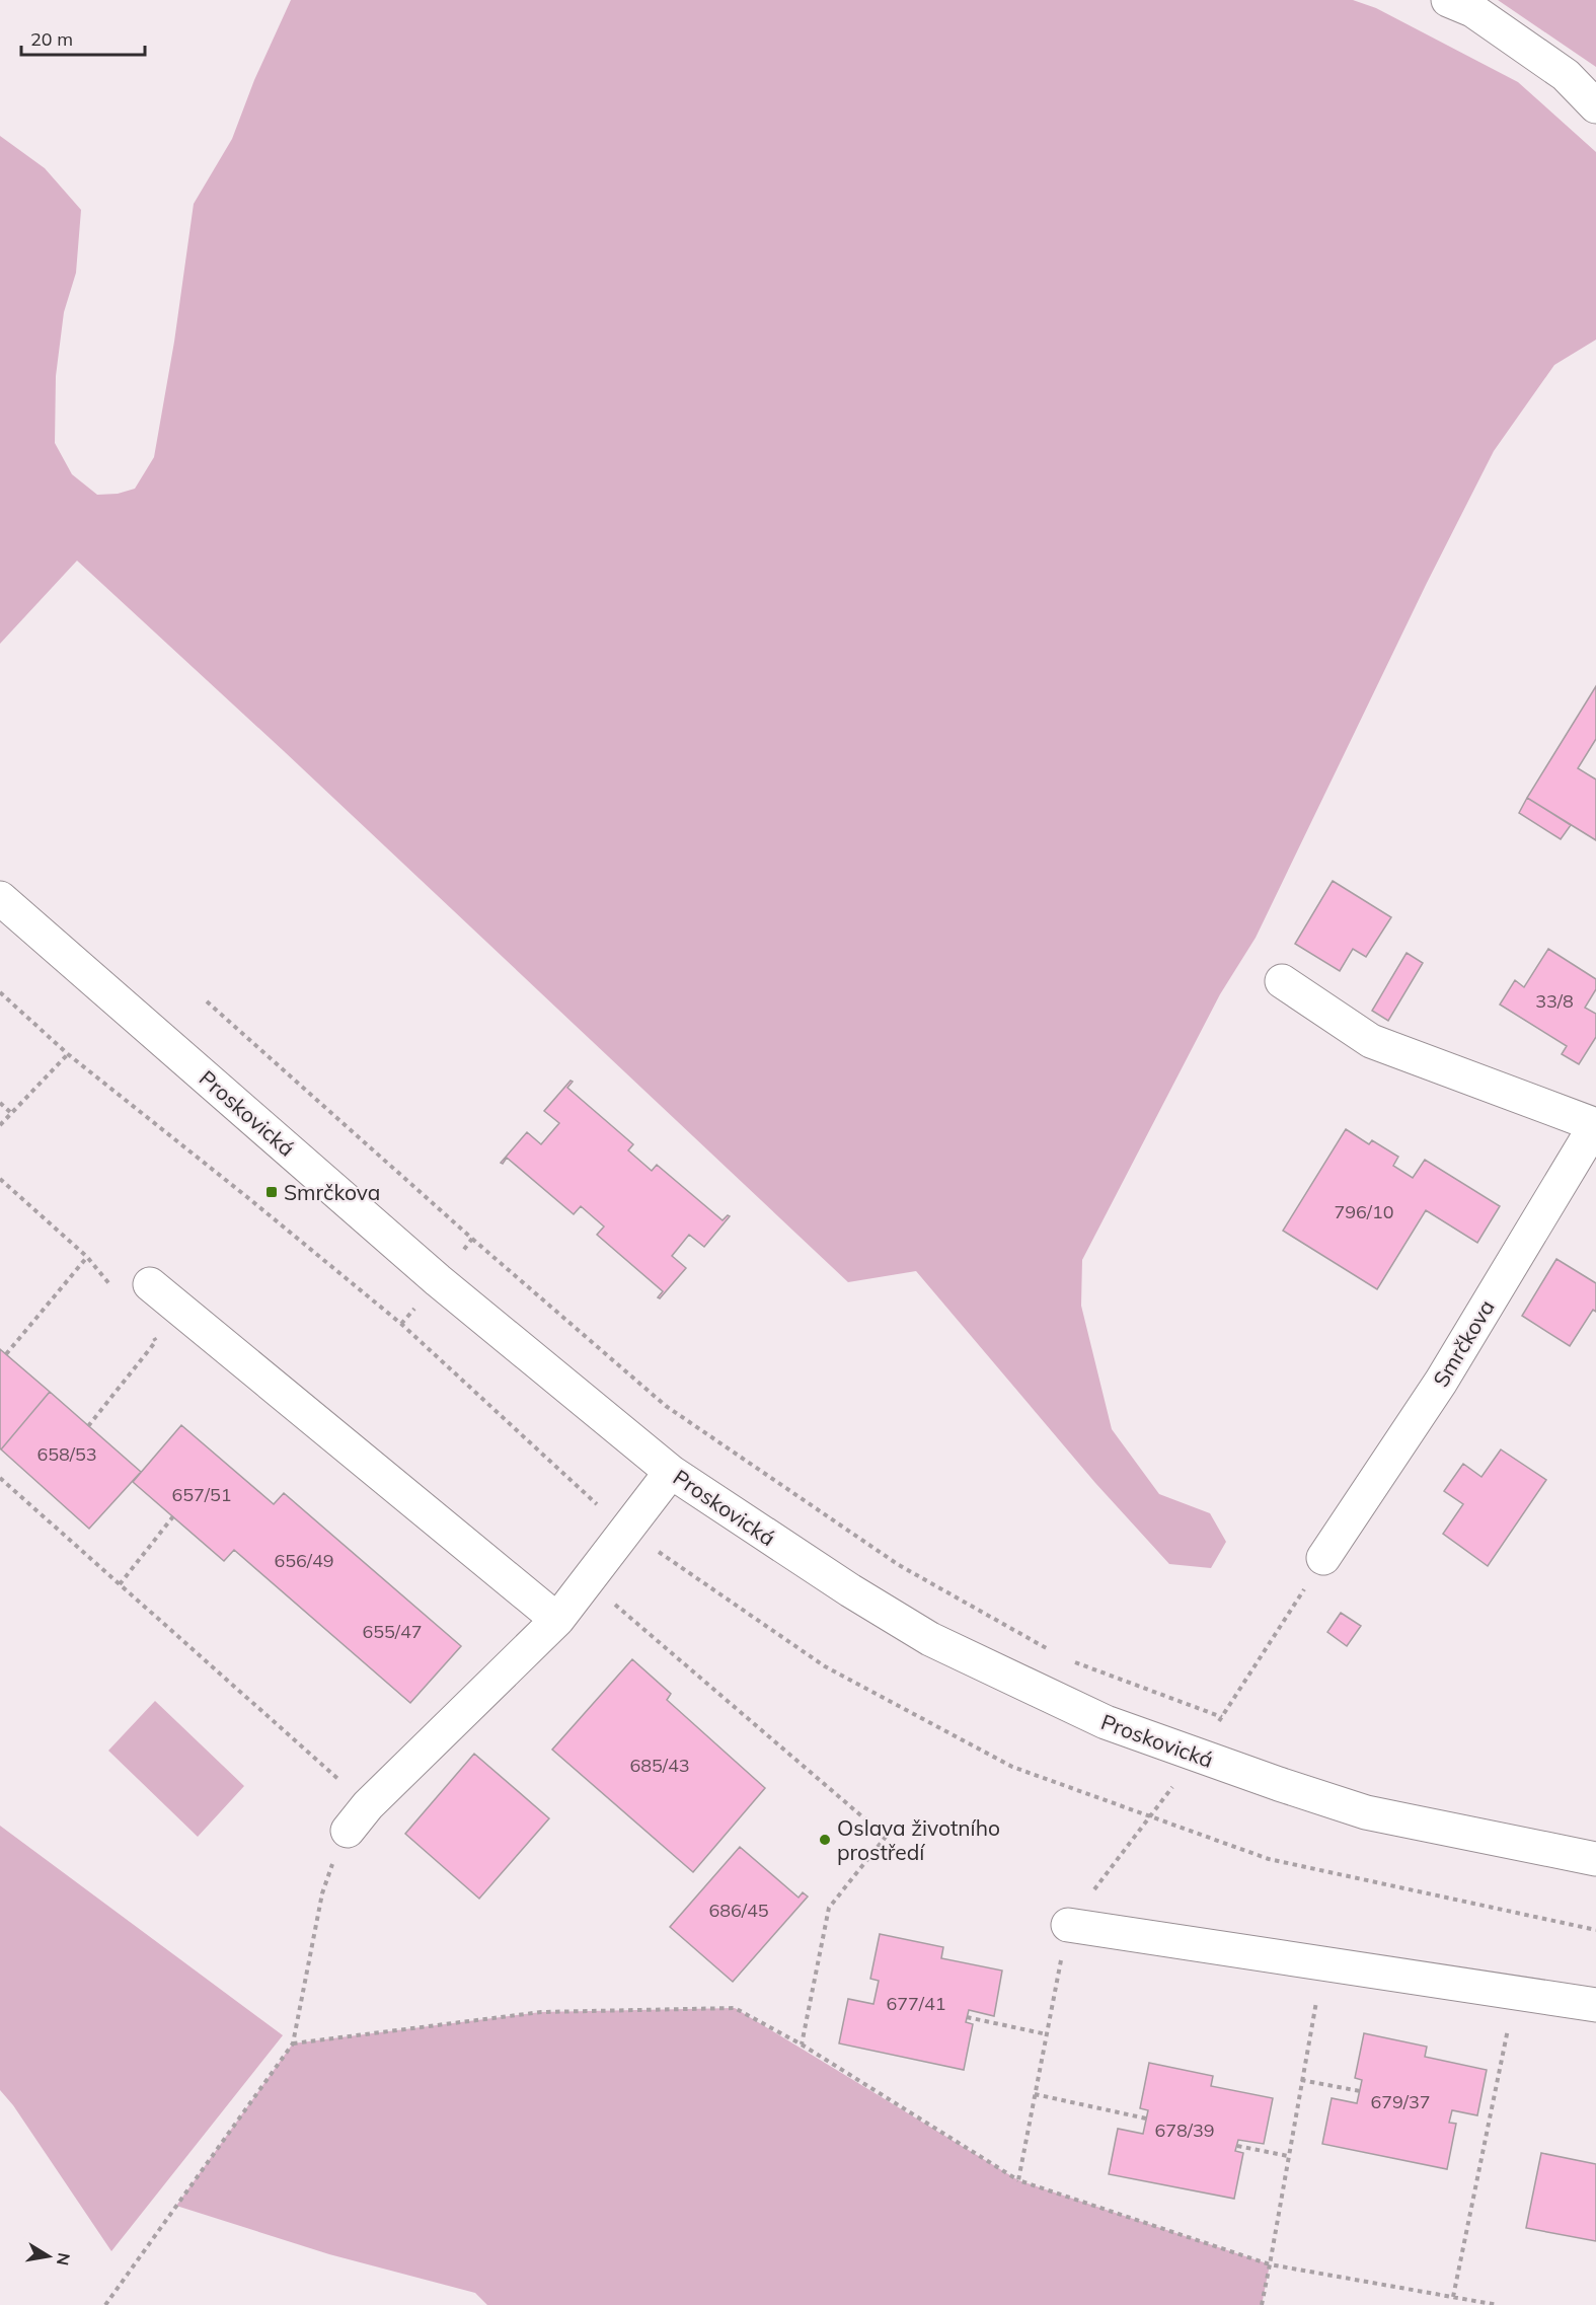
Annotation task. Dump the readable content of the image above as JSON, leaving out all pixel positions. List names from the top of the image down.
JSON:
{
  "streets": {
    "street": ["Proskovická", "Smrčkova"]
  },
  "places": {
    "transit": ["Smrčkova"],
    "other": ["Oslava životního prostředí"]
  },
  "house_numbers": [
    "33/8",
    "796/10",
    "658/53",
    "657/51",
    "656/49",
    "655/47",
    "685/43",
    "686/45",
    "677/41",
    "679/37",
    "678/39"
  ],
  "scale_bar": "20 m",
  "north": "right"
}
